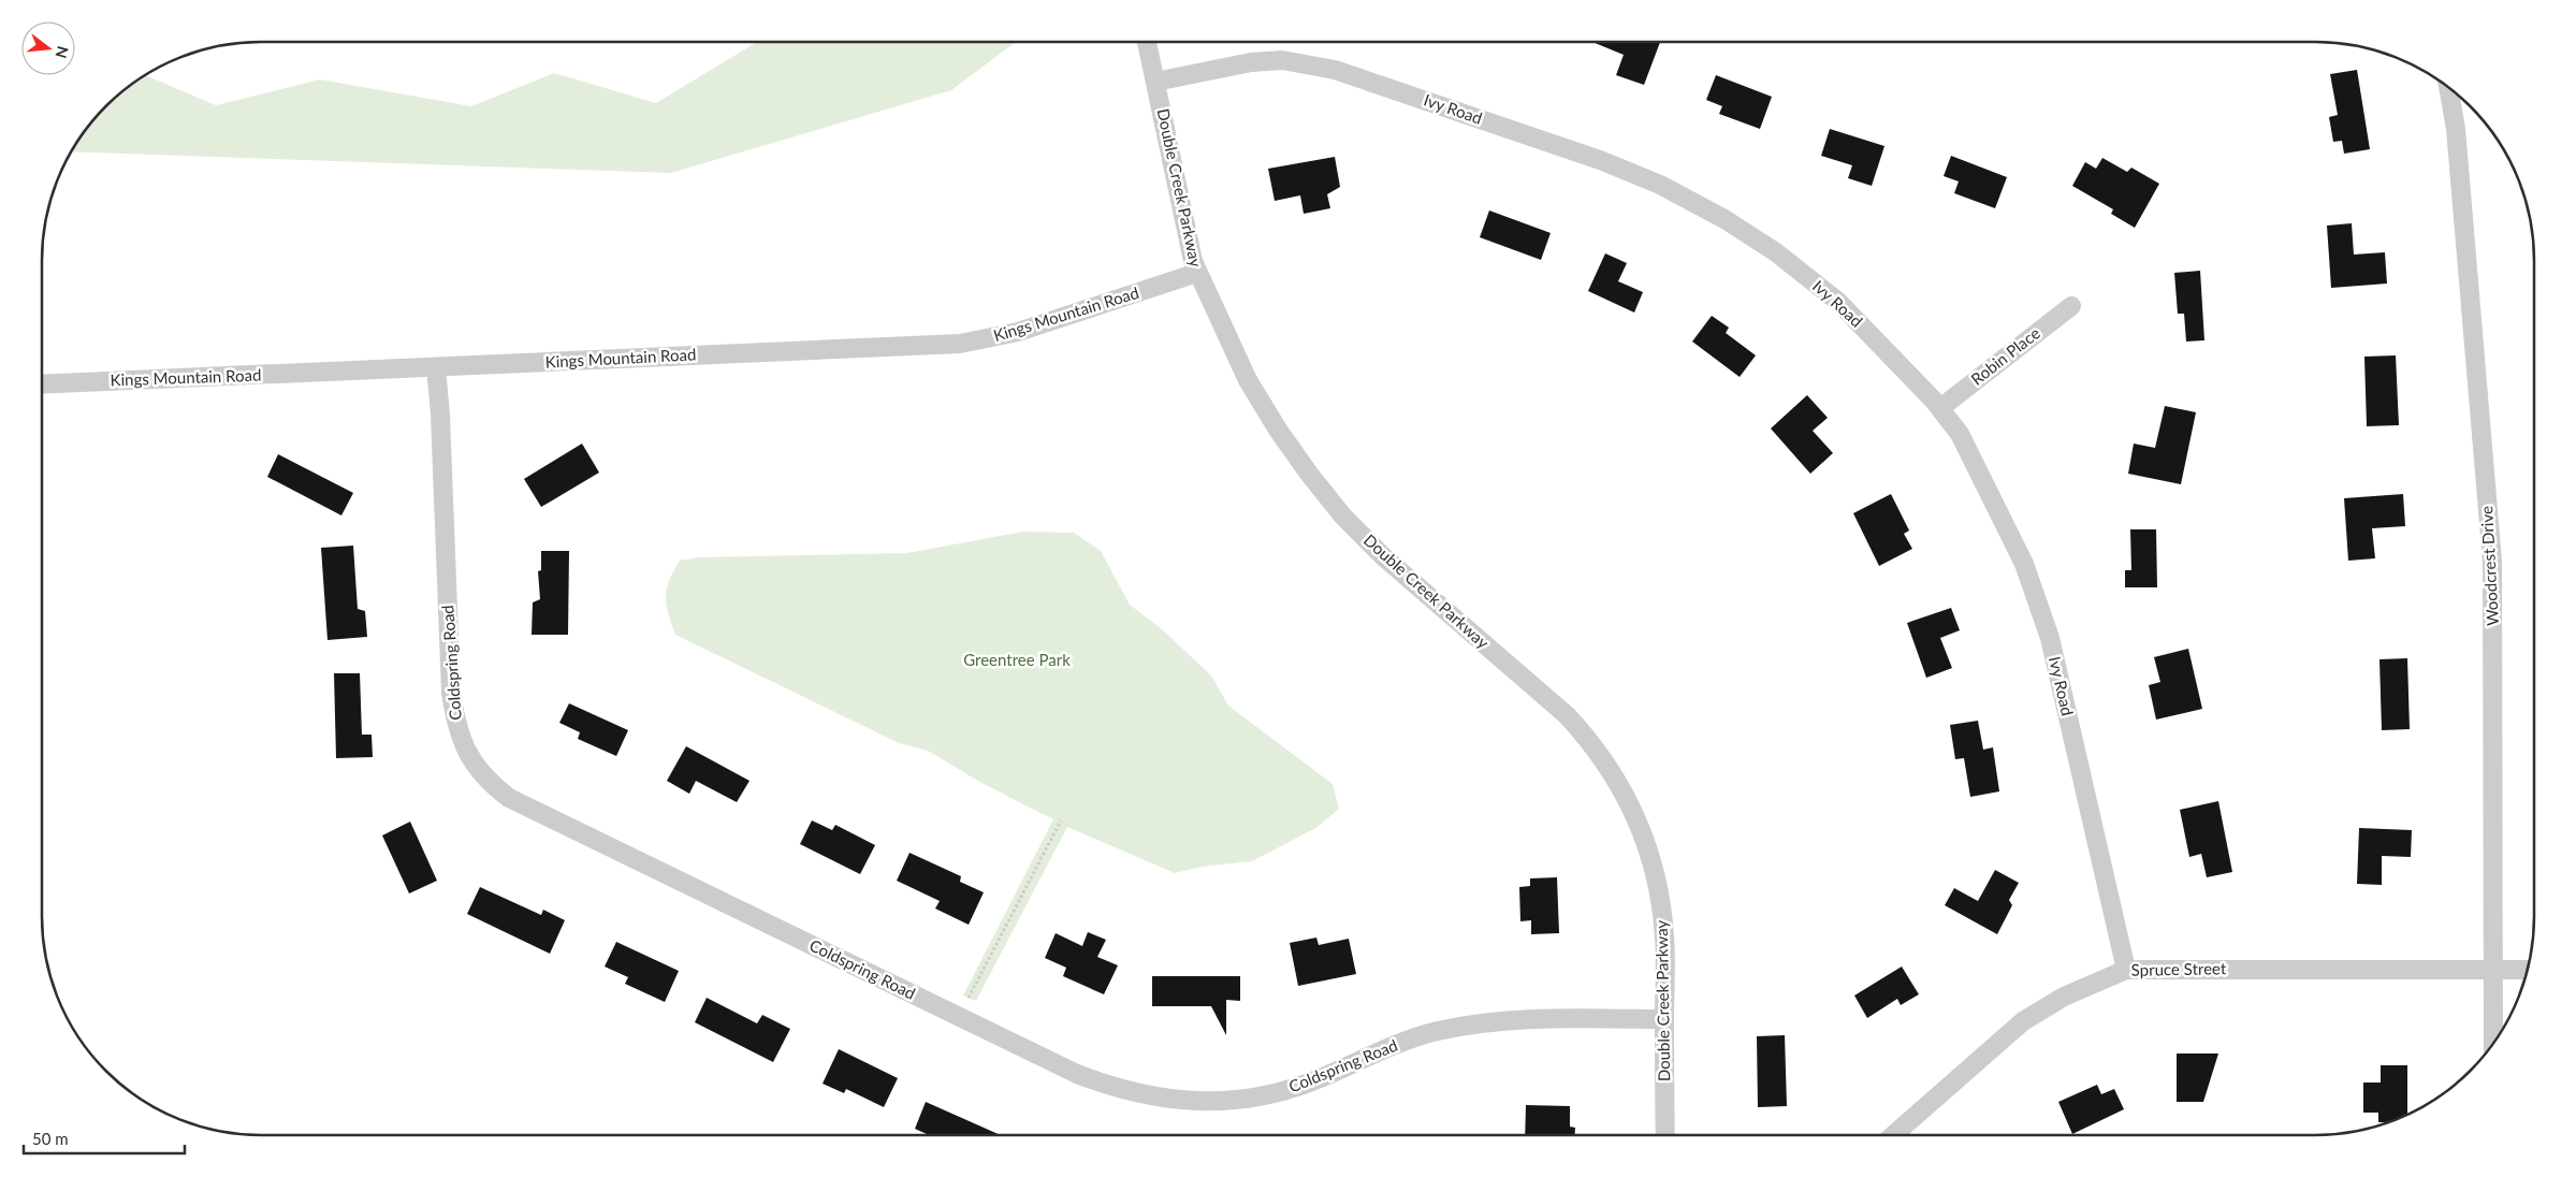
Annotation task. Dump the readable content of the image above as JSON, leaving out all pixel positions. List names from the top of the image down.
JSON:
{
  "streets": {
    "street": [
      "Ivy Road",
      "Double Creek Parkway",
      "Kings Mountain Road",
      "Robin Place",
      "Woodcrest Drive",
      "Coldspring Road",
      "Spruce Street"
    ]
  },
  "crossings": [
    ["Ivy Road", "Double Creek Parkway"],
    ["Ivy Road", "Robin Place"],
    ["Ivy Road", "Spruce Street"],
    ["Double Creek Parkway", "Kings Mountain Road"],
    ["Double Creek Parkway", "Coldspring Road"],
    ["Kings Mountain Road", "Coldspring Road"],
    ["Woodcrest Drive", "Spruce Street"]
  ],
  "parks": ["Greentree Park"],
  "scale_bar": "50 m",
  "north": "right"
}
